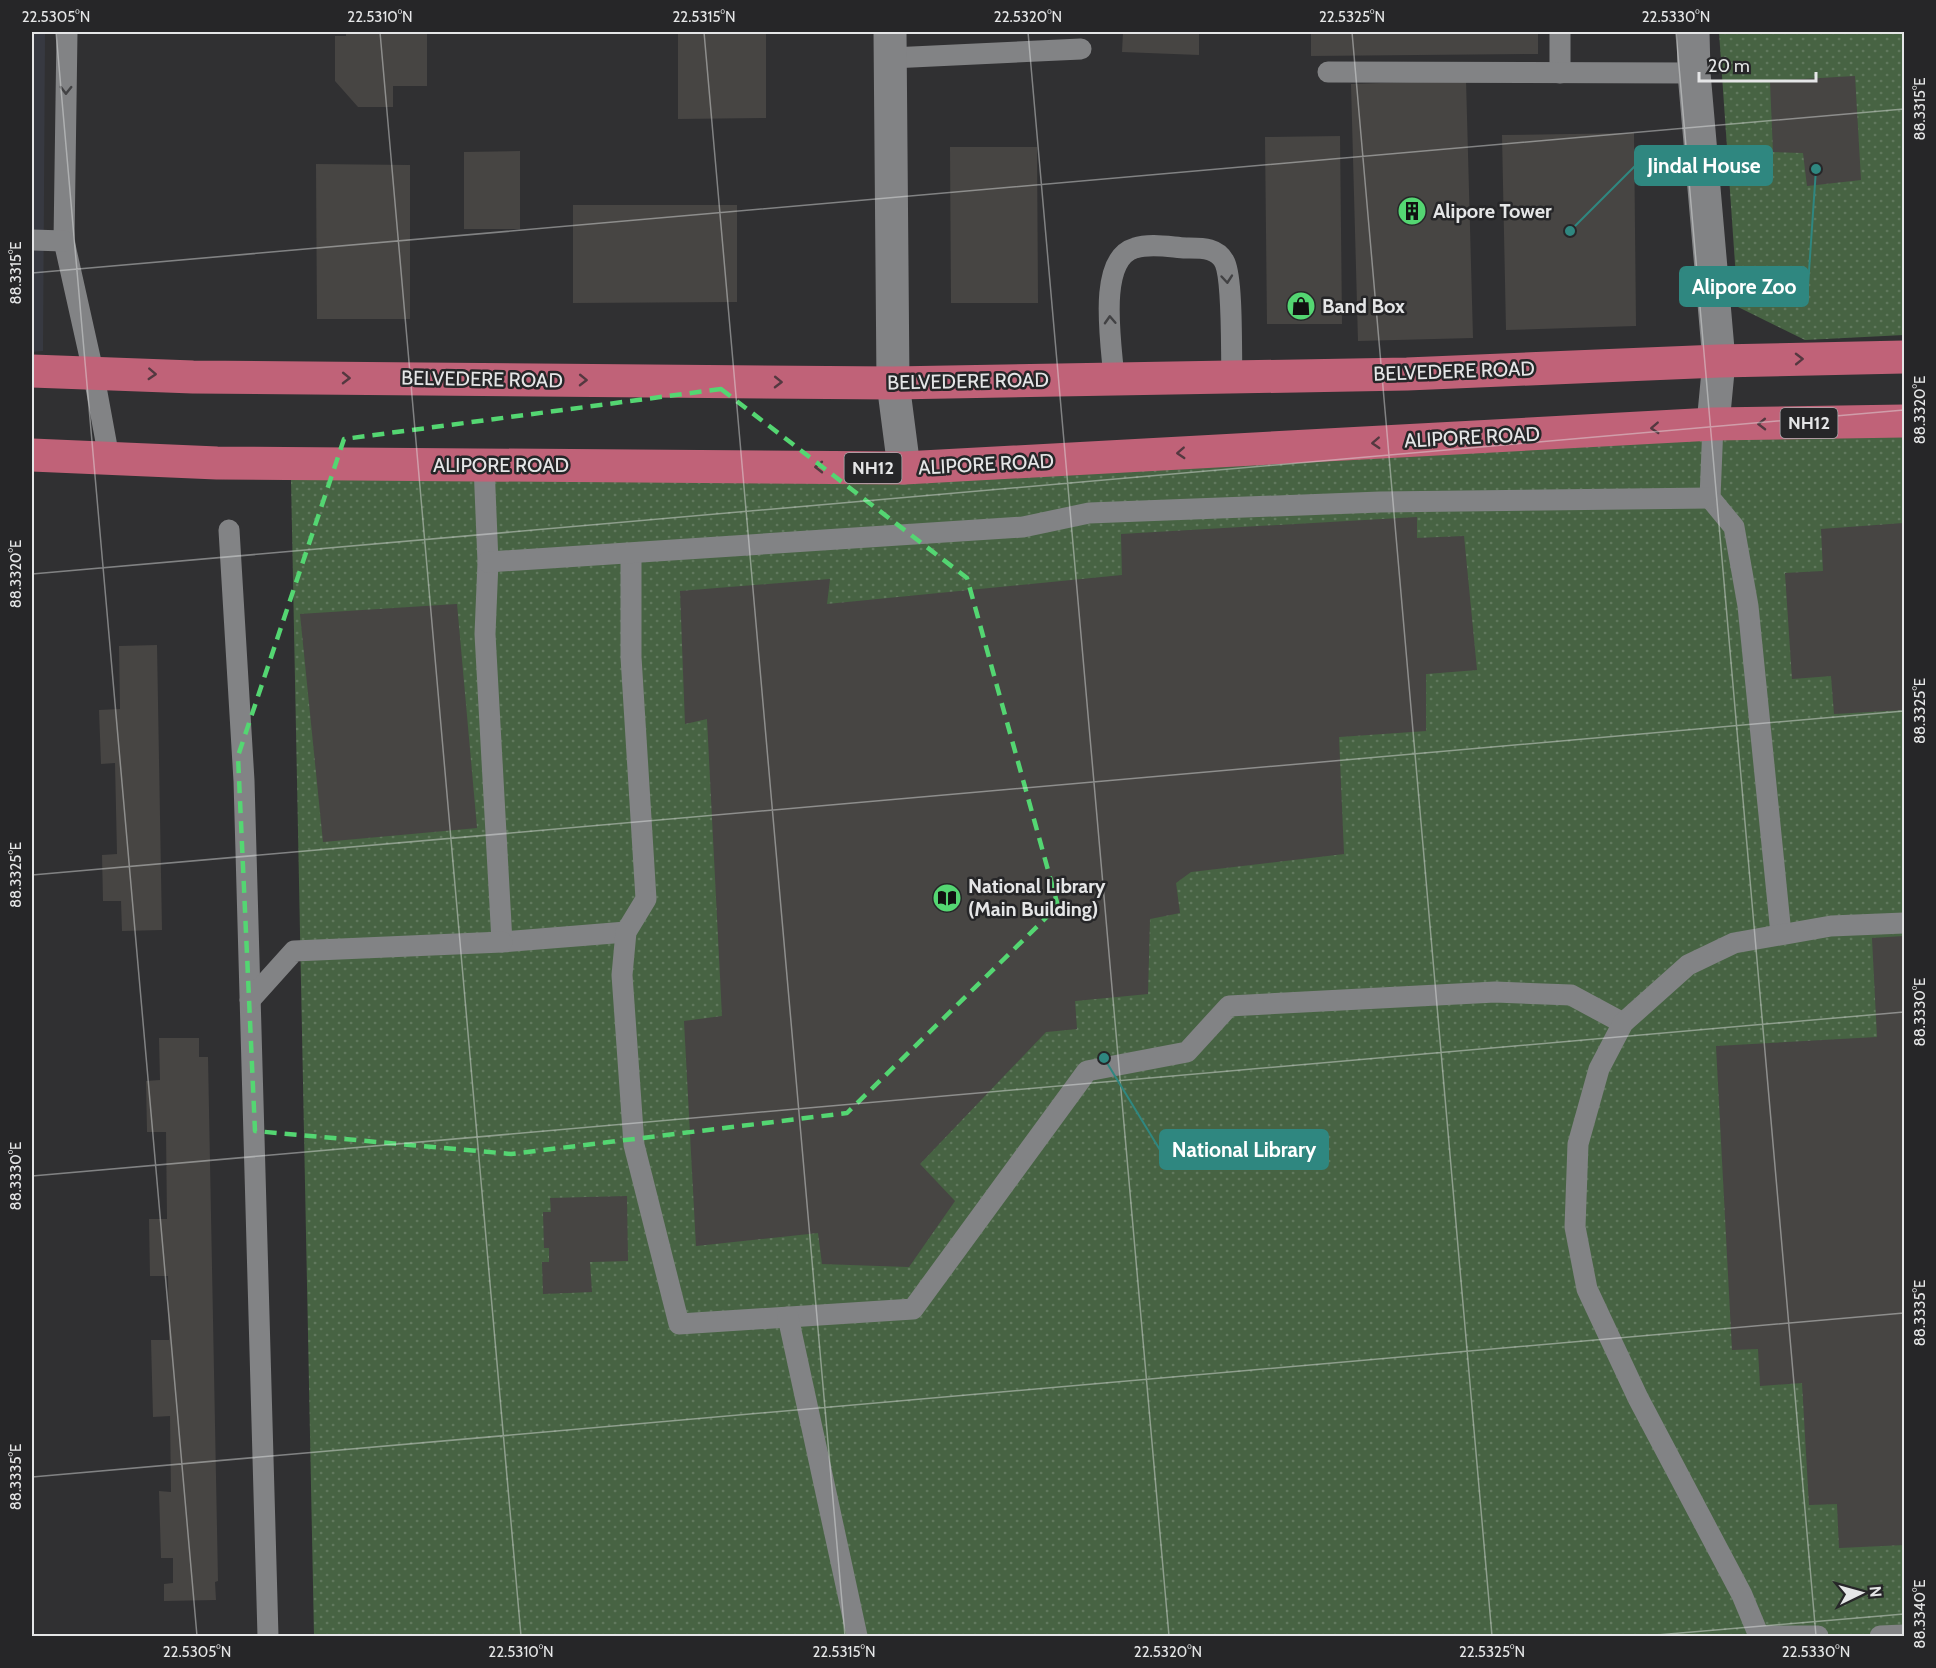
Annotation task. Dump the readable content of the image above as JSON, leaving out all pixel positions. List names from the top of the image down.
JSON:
{
  "streets": {
    "highway": ["BELVEDERE ROAD", "NH12", "ALIPORE ROAD"]
  },
  "one_way": ["BELVEDERE ROAD", "ALIPORE ROAD"],
  "places": {
    "other": ["Alipore Zoo", "Jindal House", "National Library"],
    "building": ["Alipore Tower"],
    "shop": ["Band Box"],
    "library": ["National Library (Main Building)"]
  },
  "scale_bar": "20 m",
  "north": "right",
  "coordinates": [
    "22.5305°N",
    "22.5310°N",
    "22.5315°N",
    "22.5320°N",
    "22.5325°N",
    "22.5330°N",
    "88.3315°E",
    "88.3320°E",
    "88.3325°E",
    "88.3330°E",
    "88.3335°E",
    "88.3340°E"
  ]
}
